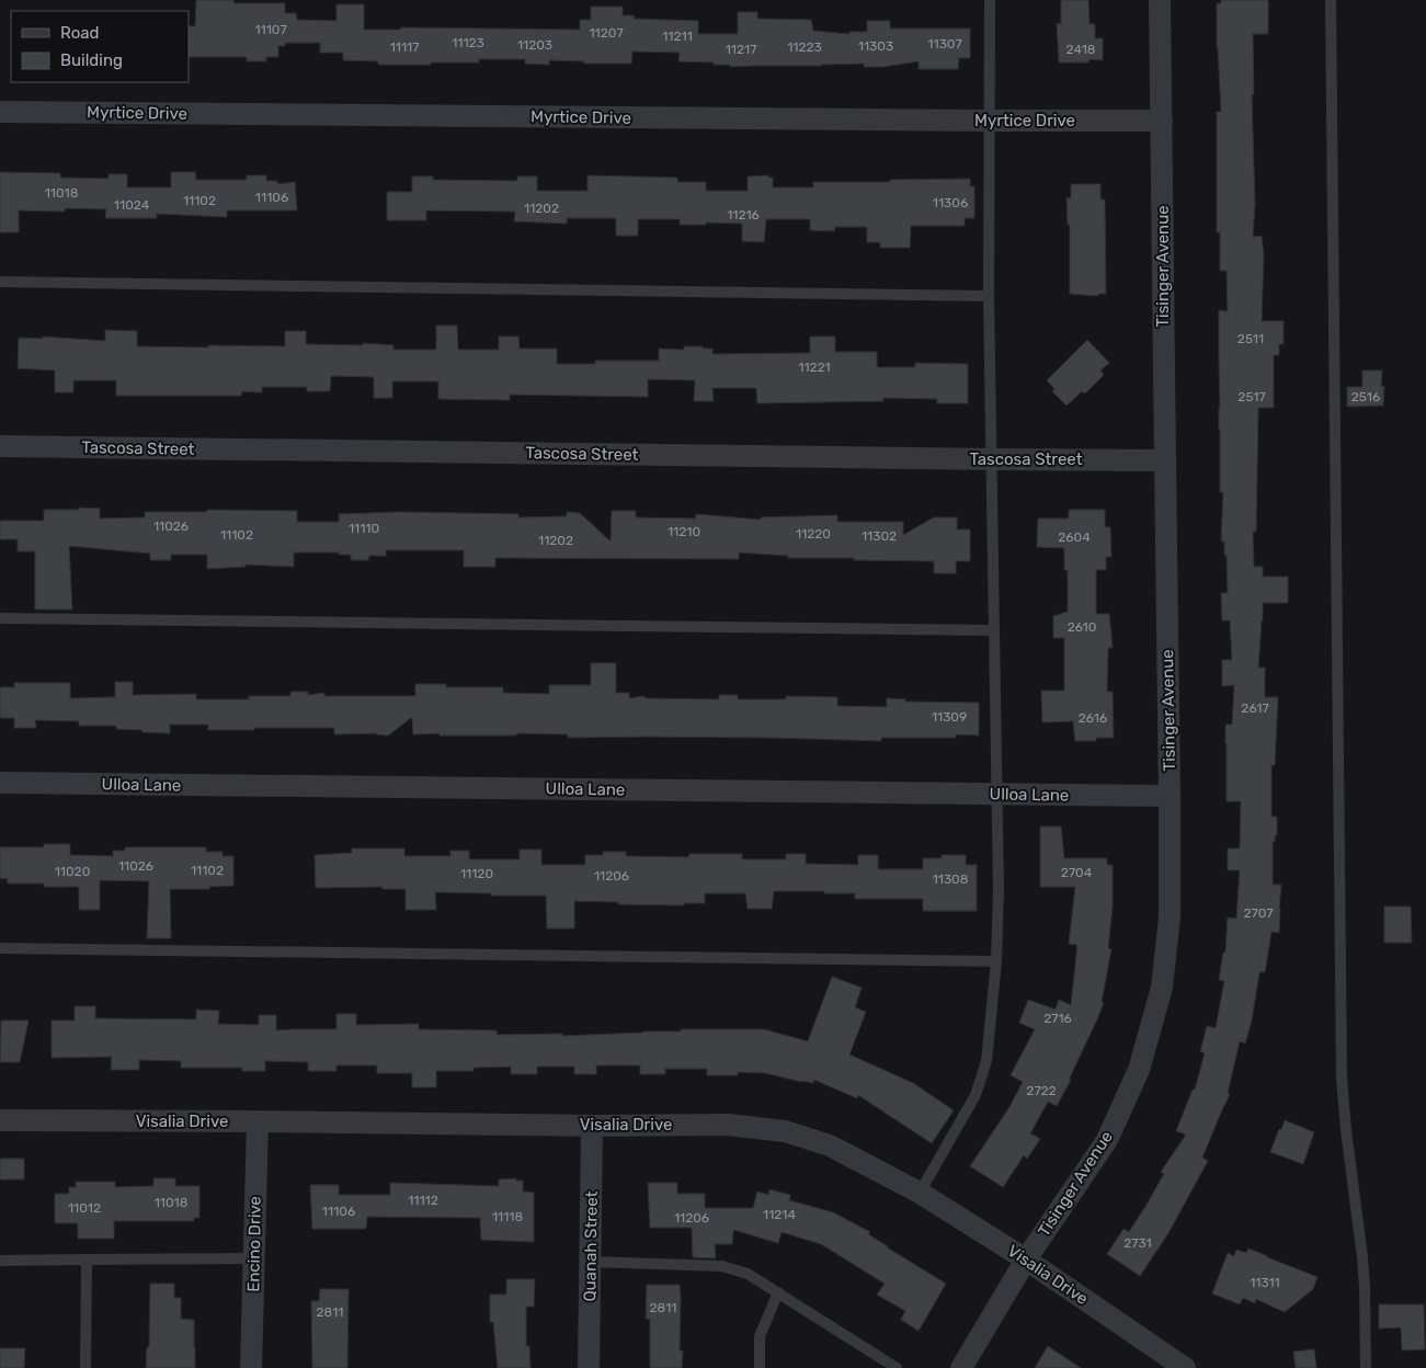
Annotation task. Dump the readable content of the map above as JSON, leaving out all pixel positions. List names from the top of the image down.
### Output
{
  "streets": {
    "street": [
      "Myrtice Drive",
      "Tisinger Avenue",
      "Tascosa Street",
      "Ulloa Lane",
      "Visalia Drive",
      "Encino Drive",
      "Quanah Street"
    ]
  },
  "crossings": [
    ["Myrtice Drive", "Tisinger Avenue"],
    ["Tisinger Avenue", "Tascosa Street"],
    ["Tisinger Avenue", "Ulloa Lane"],
    ["Tisinger Avenue", "Visalia Drive"],
    ["Visalia Drive", "Encino Drive"],
    ["Visalia Drive", "Quanah Street"]
  ],
  "house_numbers": [
    "11107",
    "11207",
    "11211",
    "11123",
    "11307",
    "11203",
    "11303",
    "11117",
    "11223",
    "11217",
    "2418",
    "11018",
    "11106",
    "11102",
    "11306",
    "11024",
    "11202",
    "11216",
    "2511",
    "11221",
    "2517",
    "2516",
    "11026",
    "11110",
    "11210",
    "11220",
    "11102",
    "11302",
    "2604",
    "11202",
    "2610",
    "2617",
    "11309",
    "2616",
    "11026",
    "11102",
    "11020",
    "2704",
    "11120",
    "11206",
    "11308",
    "2707",
    "2716",
    "2722",
    "11112",
    "11018",
    "11012",
    "11106",
    "11214",
    "11118",
    "11206",
    "2731",
    "11311",
    "2811",
    "2811"
  ],
  "legend": ["Road", "Building"]
}
